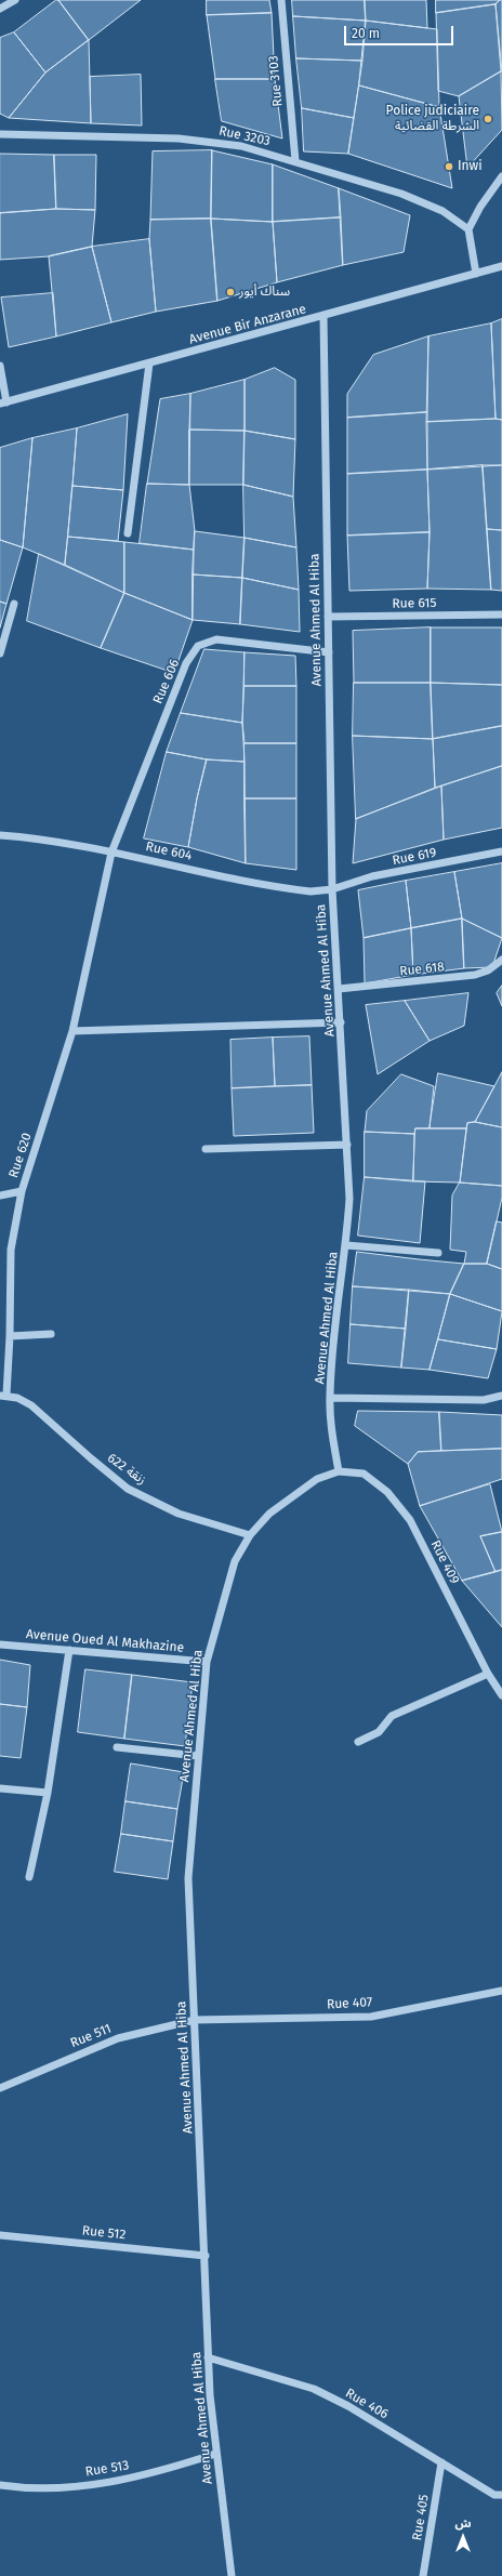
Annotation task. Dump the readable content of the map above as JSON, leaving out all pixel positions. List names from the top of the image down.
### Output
{
  "streets": {
    "street": [
      "Rue 3103",
      "Rue 3203",
      "Avenue Bir Anzarane",
      "Rue 615",
      "Avenue Ahmed Al Hiba",
      "Rue 606",
      "Rue 604",
      "Rue 619",
      "Rue 618",
      "Rue 620",
      "زنقة 622",
      "Rue 409",
      "Avenue Oued Al Makhazine",
      "Rue 407",
      "Rue 511",
      "Rue 512",
      "Rue 406",
      "Rue 513",
      "Rue 405"
    ]
  },
  "crossings": [
    ["Rue 3103", "Rue 3203"],
    ["Avenue Bir Anzarane", "Avenue Ahmed Al Hiba"],
    ["Rue 615", "Avenue Ahmed Al Hiba"],
    ["Avenue Ahmed Al Hiba", "Rue 606"],
    ["Avenue Ahmed Al Hiba", "Rue 604"],
    ["Avenue Ahmed Al Hiba", "Rue 619"],
    ["Avenue Ahmed Al Hiba", "Rue 618"],
    ["Avenue Ahmed Al Hiba", "زنقة 622"],
    ["Avenue Ahmed Al Hiba", "Rue 409"],
    ["Avenue Ahmed Al Hiba", "Avenue Oued Al Makhazine"],
    ["Avenue Ahmed Al Hiba", "Rue 407"],
    ["Avenue Ahmed Al Hiba", "Rue 511"],
    ["Avenue Ahmed Al Hiba", "Rue 512"],
    ["Avenue Ahmed Al Hiba", "Rue 406"],
    ["Avenue Ahmed Al Hiba", "Rue 513"],
    ["Rue 606", "Rue 604"],
    ["Rue 606", "Rue 620"],
    ["Rue 604", "Rue 619"],
    ["Rue 604", "Rue 620"],
    ["Rue 620", "زنقة 622"],
    ["Rue 407", "Rue 511"],
    ["Rue 406", "Rue 405"]
  ],
  "places": ["Police judiciaire الشرطة القضائية", "Inwi", "سناك أيور"],
  "scale_bar": "20 m",
  "north": "top"
}
